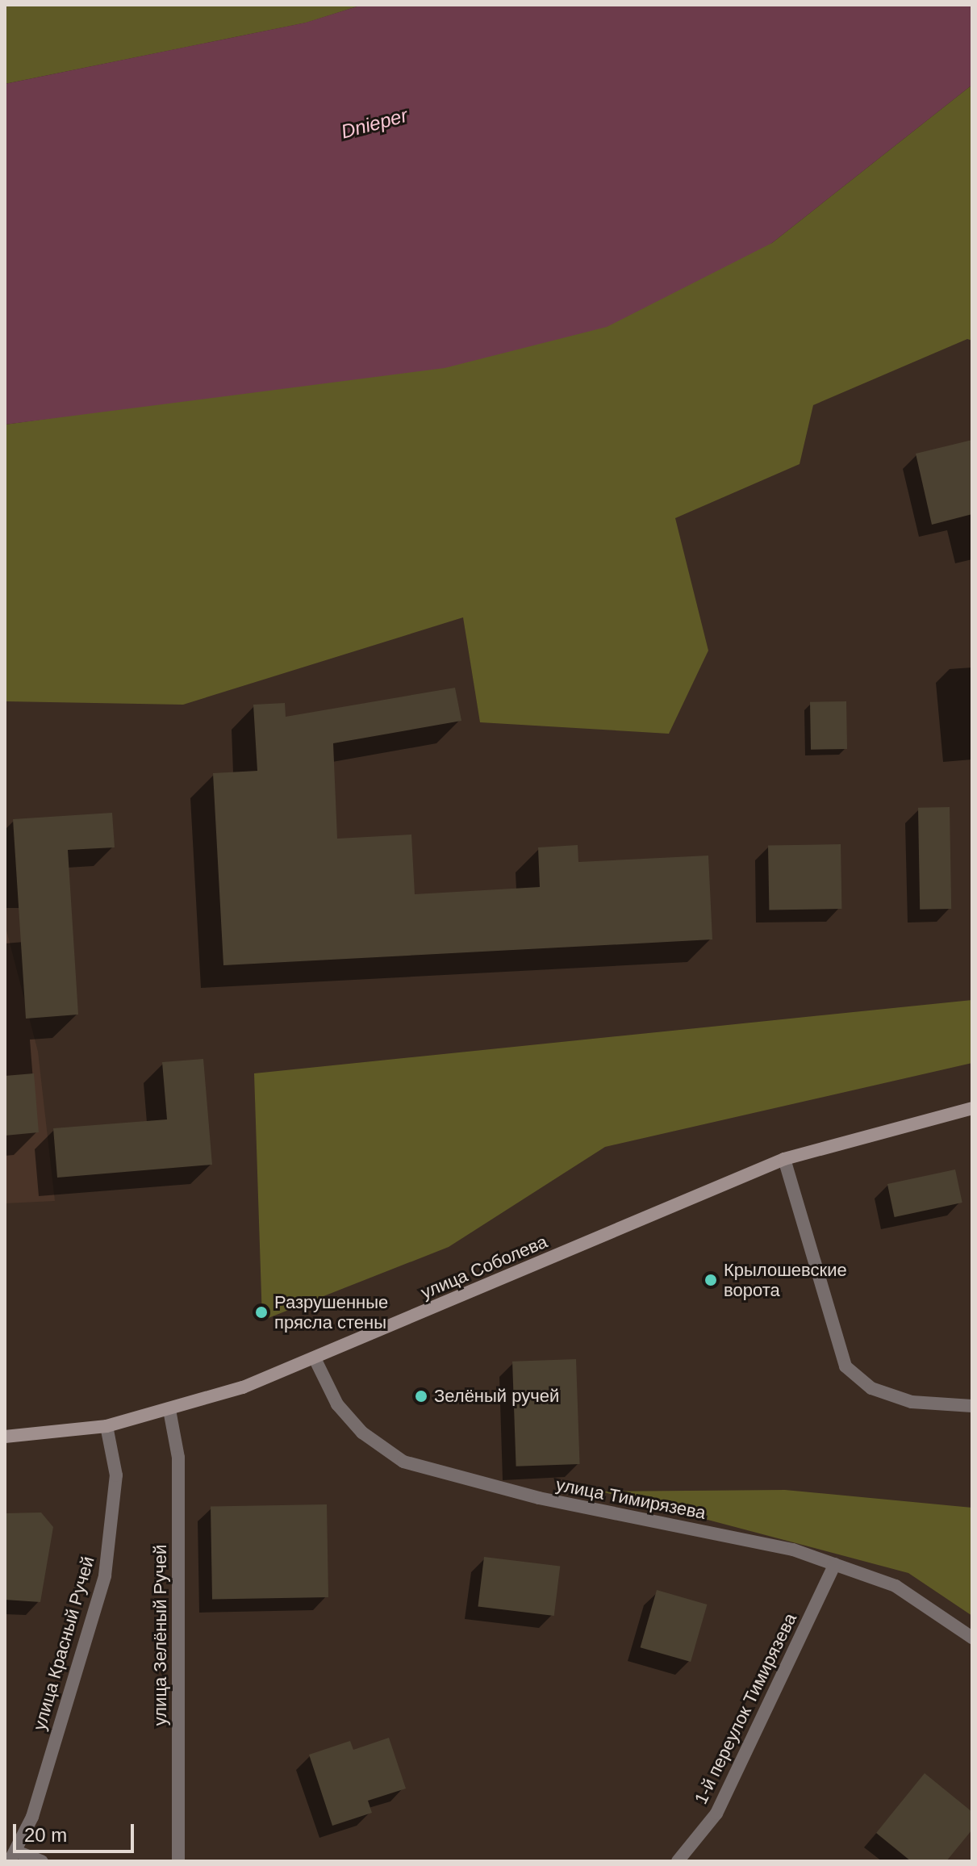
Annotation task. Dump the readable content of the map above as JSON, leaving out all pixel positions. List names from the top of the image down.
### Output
{
  "streets": {
    "main road": ["улица Соболева"],
    "street": [
      "улица Тимирязева",
      "улица Зелёный Ручей",
      "улица Красный Ручей",
      "1-й переулок Тимирязева"
    ]
  },
  "crossings": [
    ["улица Соболева", "улица Тимирязева"],
    ["улица Соболева", "улица Зелёный Ручей"],
    ["улица Соболева", "улица Красный Ручей"],
    ["улица Тимирязева", "1-й переулок Тимирязева"]
  ],
  "water": ["Dnieper"],
  "places": ["Крылошевские ворота", "Разрушенные прясла стены", "Зелёный ручей"],
  "scale_bar": "20 m"
}
